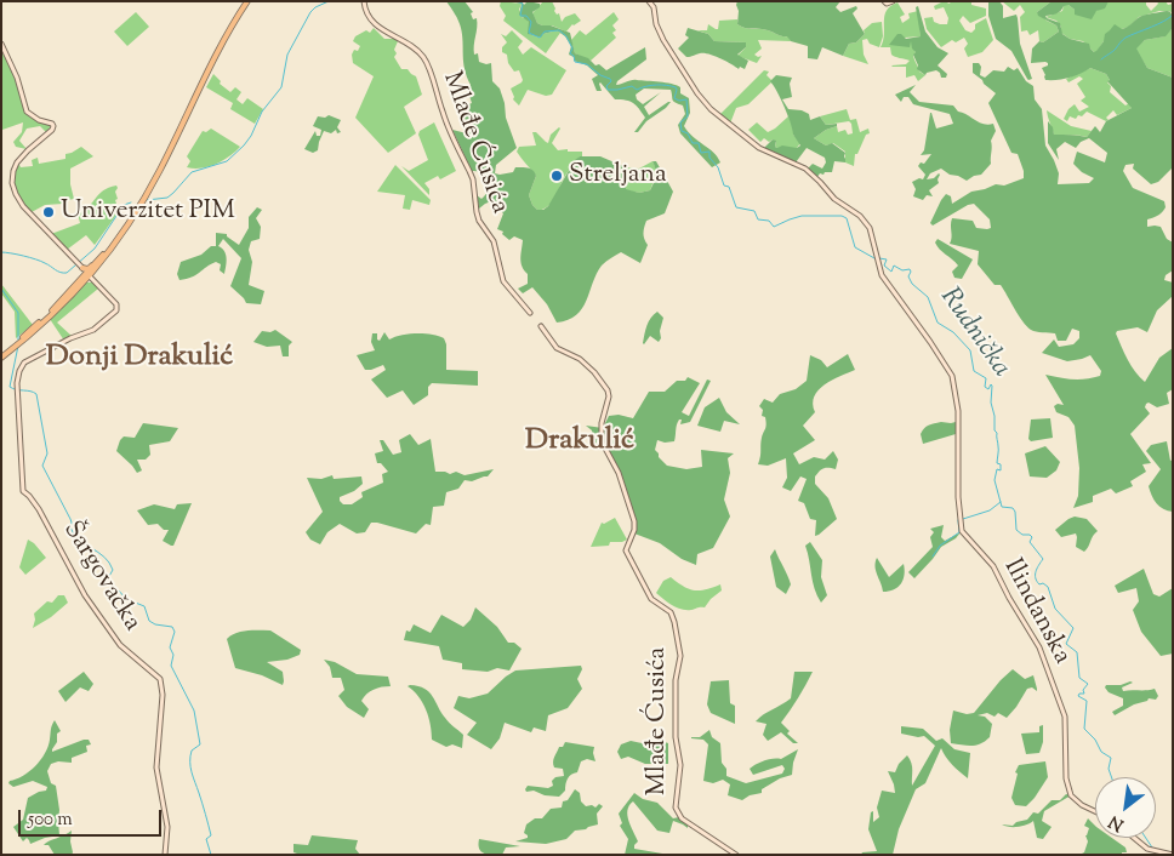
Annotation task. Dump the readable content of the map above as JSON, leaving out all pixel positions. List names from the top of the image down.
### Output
{
  "streets": {
    "street": ["Mlađe Ćusića", "Šargovačka", "Ilindanska"]
  },
  "districts": ["Donji Drakulić", "Drakulić"],
  "water": ["Rudnička"],
  "places": ["Streljana", "Univerzitet PIM"],
  "scale_bar": "500 m",
  "north": "bottom left"
}
